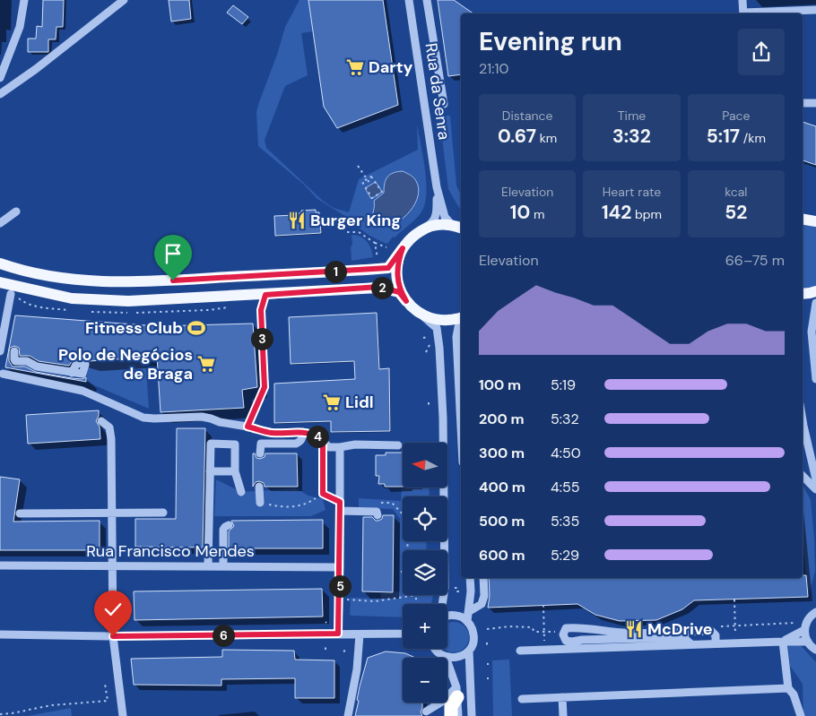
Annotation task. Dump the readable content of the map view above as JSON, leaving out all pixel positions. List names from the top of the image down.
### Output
{
  "streets": {
    "street": ["Rua da Senra", "Rua Francisco Mendes"]
  },
  "places": {
    "supermarket": ["Darty", "Polo de Negócios de Braga", "Lidl"],
    "restaurant": ["Burger King", "McDrive"],
    "sports": ["Fitness Club"]
  },
  "north": "left",
  "page": {
    "heading": ["Evening run", "21:10"],
    "stats": [
      ["Distance", "0.67 km"],
      ["Time", "3:32"],
      ["Pace", "5:17 /km"],
      ["Elevation", "10 m"],
      ["Heart rate", "142 bpm"],
      ["kcal", "52"]
    ],
    "chart": ["Elevation", "66–75 m"],
    "pins": [
      "1",
      "2",
      "3",
      "4",
      "5",
      "6"
    ],
    "list": [
      {
        "name": "100 m",
        "note": "5:19"
      },
      {
        "name": "200 m",
        "note": "5:32"
      },
      {
        "name": "300 m",
        "note": "4:50"
      },
      {
        "name": "400 m",
        "note": "4:55"
      },
      {
        "name": "500 m",
        "note": "5:35"
      },
      {
        "name": "600 m",
        "note": "5:29"
      }
    ],
    "map_buttons": ["+", "−"]
  }
}
